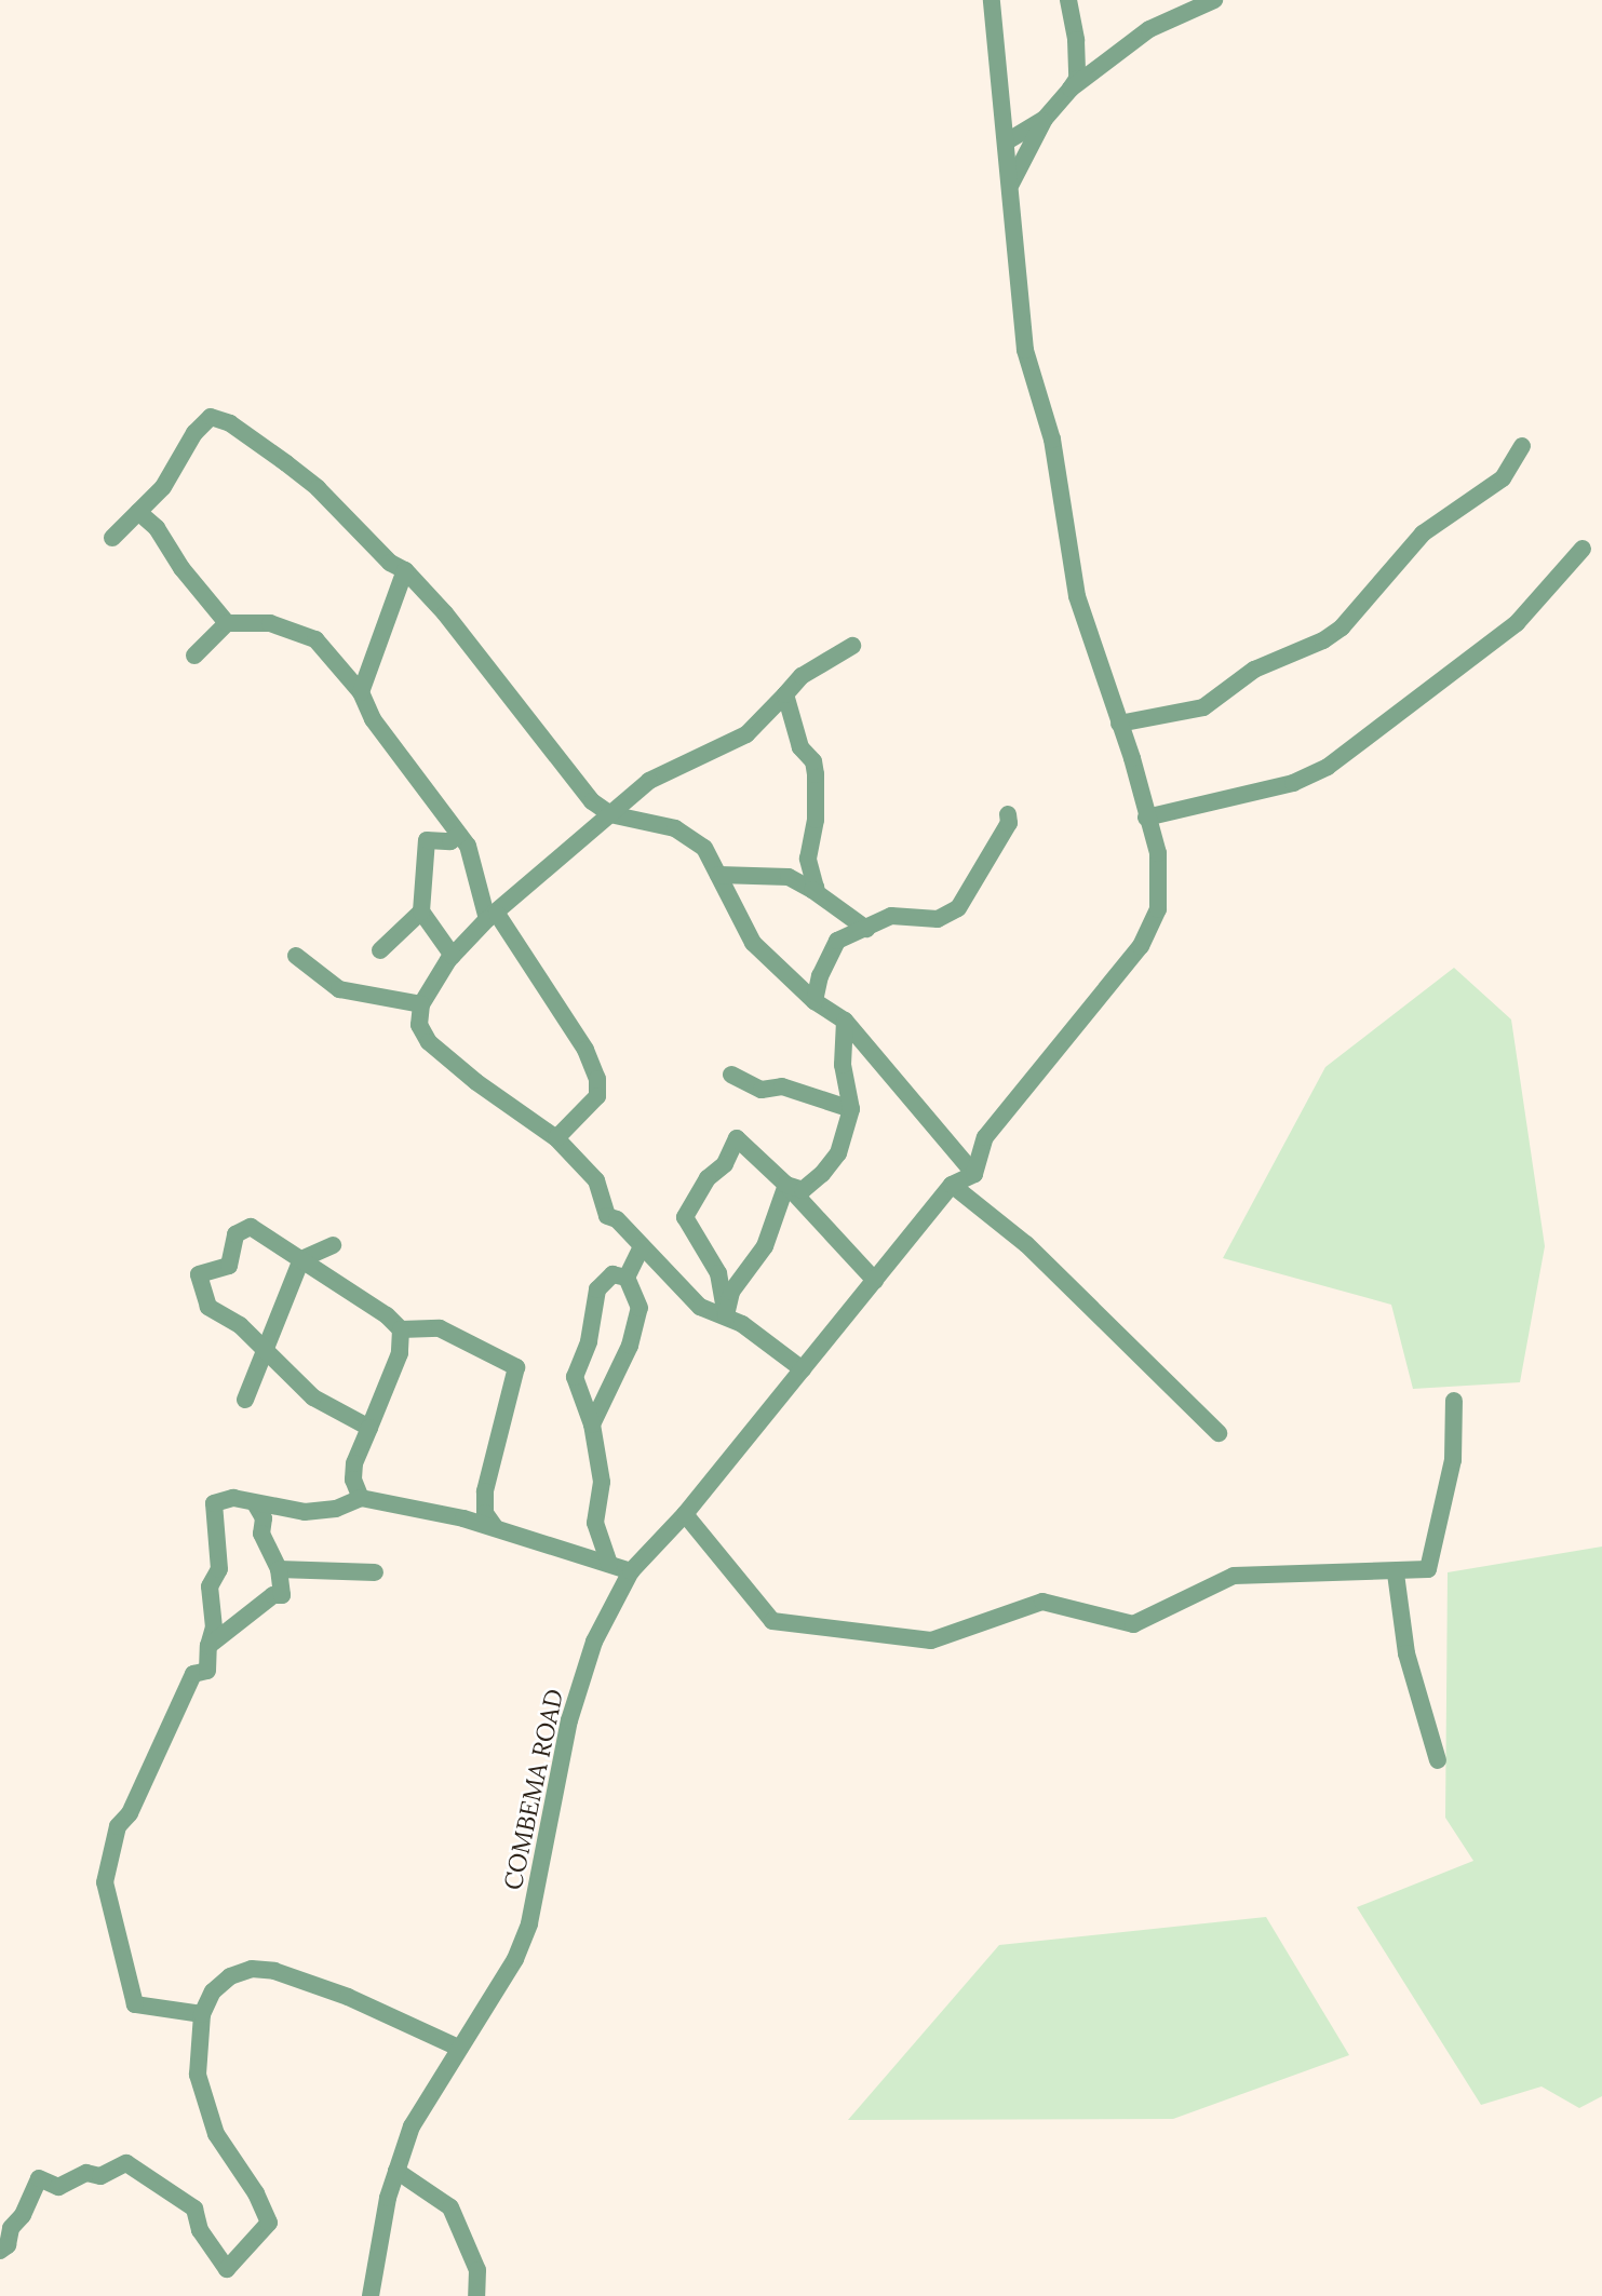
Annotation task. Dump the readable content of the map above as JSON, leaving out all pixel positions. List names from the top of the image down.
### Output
{
  "streets": {
    "street": ["COMBEMA ROAD"]
  }
}
